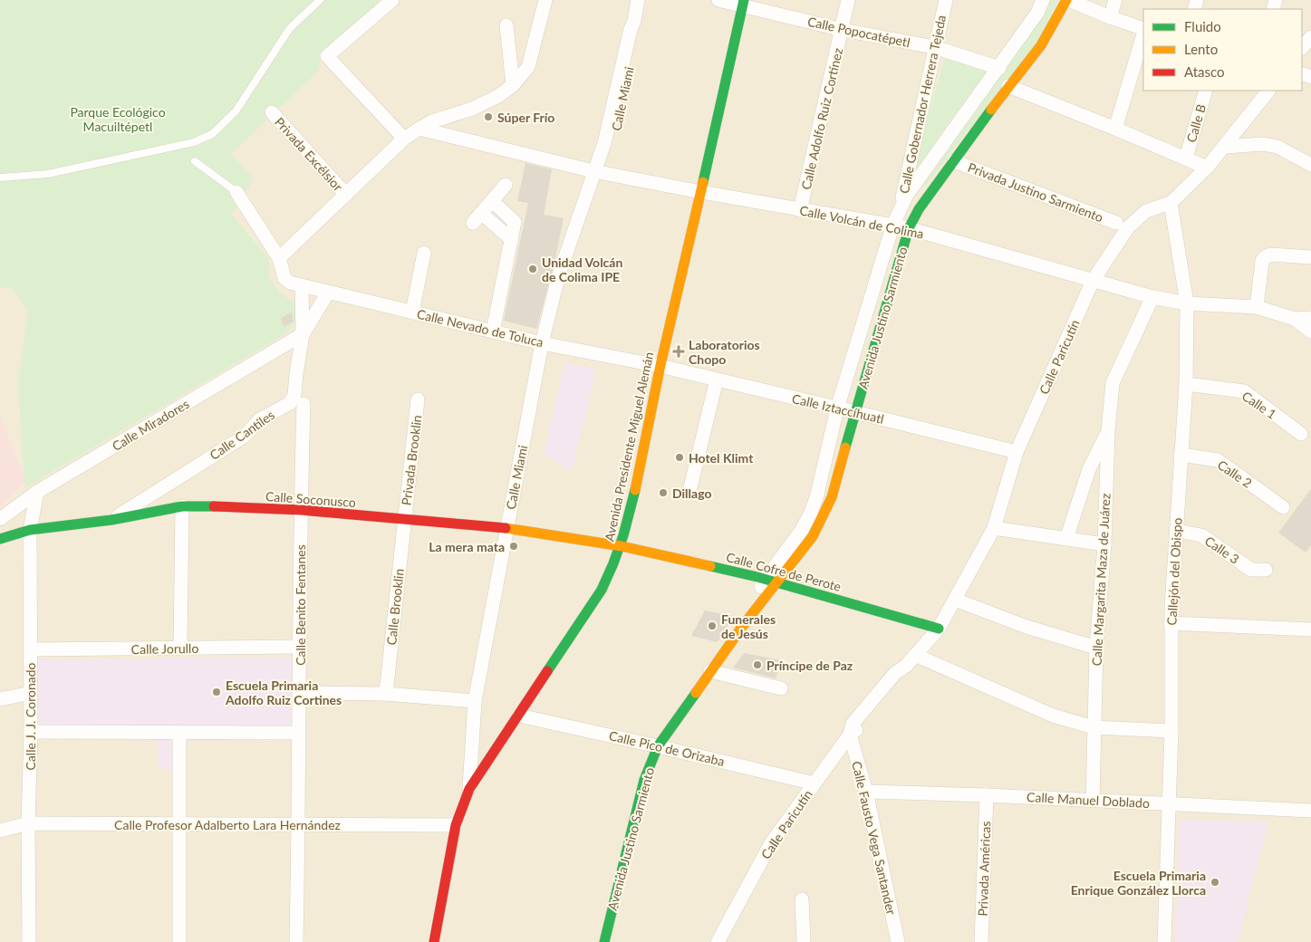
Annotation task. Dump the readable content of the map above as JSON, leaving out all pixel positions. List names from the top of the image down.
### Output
{
  "streets": {
    "street": [
      "Calle Popocatépetl",
      "Calle Miami",
      "Calle Gobernador Herrera Tejeda",
      "Calle Adolfo Ruiz Cortínez",
      "Calle B",
      "Privada Excélsior",
      "Privada Justino Sarmiento",
      "Calle Volcán de Colima",
      "Avenida Justino Sarmiento",
      "Calle Nevado de Toluca",
      "Calle Paricutín",
      "Calle 1",
      "Calle Iztaccíhuatl",
      "Calle Miradores",
      "Calle Cantiles",
      "Avenida Presidente Miguel Alemán",
      "Privada Brooklin",
      "Calle 2",
      "Calle Soconusco",
      "Calle 3",
      "Calle Cofre de Perote",
      "Callejón del Obispo",
      "Calle Margarita Maza de Juárez",
      "Calle Benito Fentanes",
      "Calle Brooklin",
      "Calle Jorullo",
      "Calle J. J. Coronado",
      "Calle Pico de Orizaba",
      "Calle Manuel Doblado",
      "Calle Profesor Adalberto Lara Hernández",
      "Calle Fausto Vega Santander",
      "Privada Américas"
    ]
  },
  "crossings": [
    ["Calle Popocatépetl", "Calle Gobernador Herrera Tejeda"],
    ["Calle Popocatépetl", "Calle Adolfo Ruiz Cortínez"],
    ["Calle Popocatépetl", "Avenida Justino Sarmiento"],
    ["Calle Popocatépetl", "Avenida Presidente Miguel Alemán"],
    ["Calle Miami", "Calle Volcán de Colima"],
    ["Calle Miami", "Calle Nevado de Toluca"],
    ["Calle Miami", "Avenida Presidente Miguel Alemán"],
    ["Calle Miami", "Calle Soconusco"],
    ["Calle Gobernador Herrera Tejeda", "Avenida Justino Sarmiento"],
    ["Calle Adolfo Ruiz Cortínez", "Calle Volcán de Colima"],
    ["Privada Justino Sarmiento", "Avenida Justino Sarmiento"],
    ["Calle Volcán de Colima", "Avenida Justino Sarmiento"],
    ["Calle Volcán de Colima", "Calle Paricutín"],
    ["Calle Volcán de Colima", "Avenida Presidente Miguel Alemán"],
    ["Calle Volcán de Colima", "Callejón del Obispo"],
    ["Calle Volcán de Colima", "Calle Margarita Maza de Juárez"],
    ["Avenida Justino Sarmiento", "Calle Iztaccíhuatl"],
    ["Avenida Justino Sarmiento", "Calle Cofre de Perote"],
    ["Avenida Justino Sarmiento", "Calle Pico de Orizaba"],
    ["Calle Nevado de Toluca", "Calle Iztaccíhuatl"],
    ["Calle Nevado de Toluca", "Calle Miradores"],
    ["Calle Nevado de Toluca", "Avenida Presidente Miguel Alemán"],
    ["Calle Paricutín", "Calle Iztaccíhuatl"],
    ["Calle Paricutín", "Calle Cofre de Perote"],
    ["Calle Paricutín", "Callejón del Obispo"],
    ["Calle Paricutín", "Calle Pico de Orizaba"],
    ["Calle Paricutín", "Calle Fausto Vega Santander"],
    ["Calle 1", "Callejón del Obispo"],
    ["Calle Iztaccíhuatl", "Avenida Presidente Miguel Alemán"],
    ["Calle Miradores", "Calle Cantiles"],
    ["Calle Miradores", "Calle J. J. Coronado"],
    ["Calle Cantiles", "Calle Soconusco"],
    ["Avenida Presidente Miguel Alemán", "Calle Soconusco"],
    ["Avenida Presidente Miguel Alemán", "Calle Cofre de Perote"],
    ["Avenida Presidente Miguel Alemán", "Calle Pico de Orizaba"],
    ["Avenida Presidente Miguel Alemán", "Calle Profesor Adalberto Lara Hernández"],
    ["Privada Brooklin", "Calle Soconusco"],
    ["Privada Brooklin", "Calle Brooklin"],
    ["Calle 2", "Callejón del Obispo"],
    ["Calle Soconusco", "Calle Cofre de Perote"],
    ["Calle Soconusco", "Calle Benito Fentanes"],
    ["Calle Soconusco", "Calle Brooklin"],
    ["Calle Soconusco", "Calle J. J. Coronado"],
    ["Calle 3", "Callejón del Obispo"],
    ["Callejón del Obispo", "Calle Manuel Doblado"],
    ["Calle Margarita Maza de Juárez", "Calle Manuel Doblado"],
    ["Calle Benito Fentanes", "Calle Jorullo"],
    ["Calle Benito Fentanes", "Calle Profesor Adalberto Lara Hernández"],
    ["Calle Jorullo", "Calle J. J. Coronado"],
    ["Calle J. J. Coronado", "Calle Profesor Adalberto Lara Hernández"],
    ["Calle Manuel Doblado", "Calle Fausto Vega Santander"],
    ["Calle Manuel Doblado", "Privada Américas"]
  ],
  "parks": ["Parque Ecológico Macuiltépetl"],
  "places": {
    "other": [
      "Súper Frío",
      "Unidad Volcán de Colima IPE",
      "Hotel Klimt",
      "Dillago",
      "La mera mata",
      "Funerales de Jesús",
      "Príncipe de Paz",
      "Escuela Primaria Adolfo Ruiz Cortines",
      "Escuela Primaria Enrique González Llorca"
    ],
    "health": ["Laboratorios Chopo"]
  },
  "legend": ["Fluido", "Lento", "Atasco"]
}
